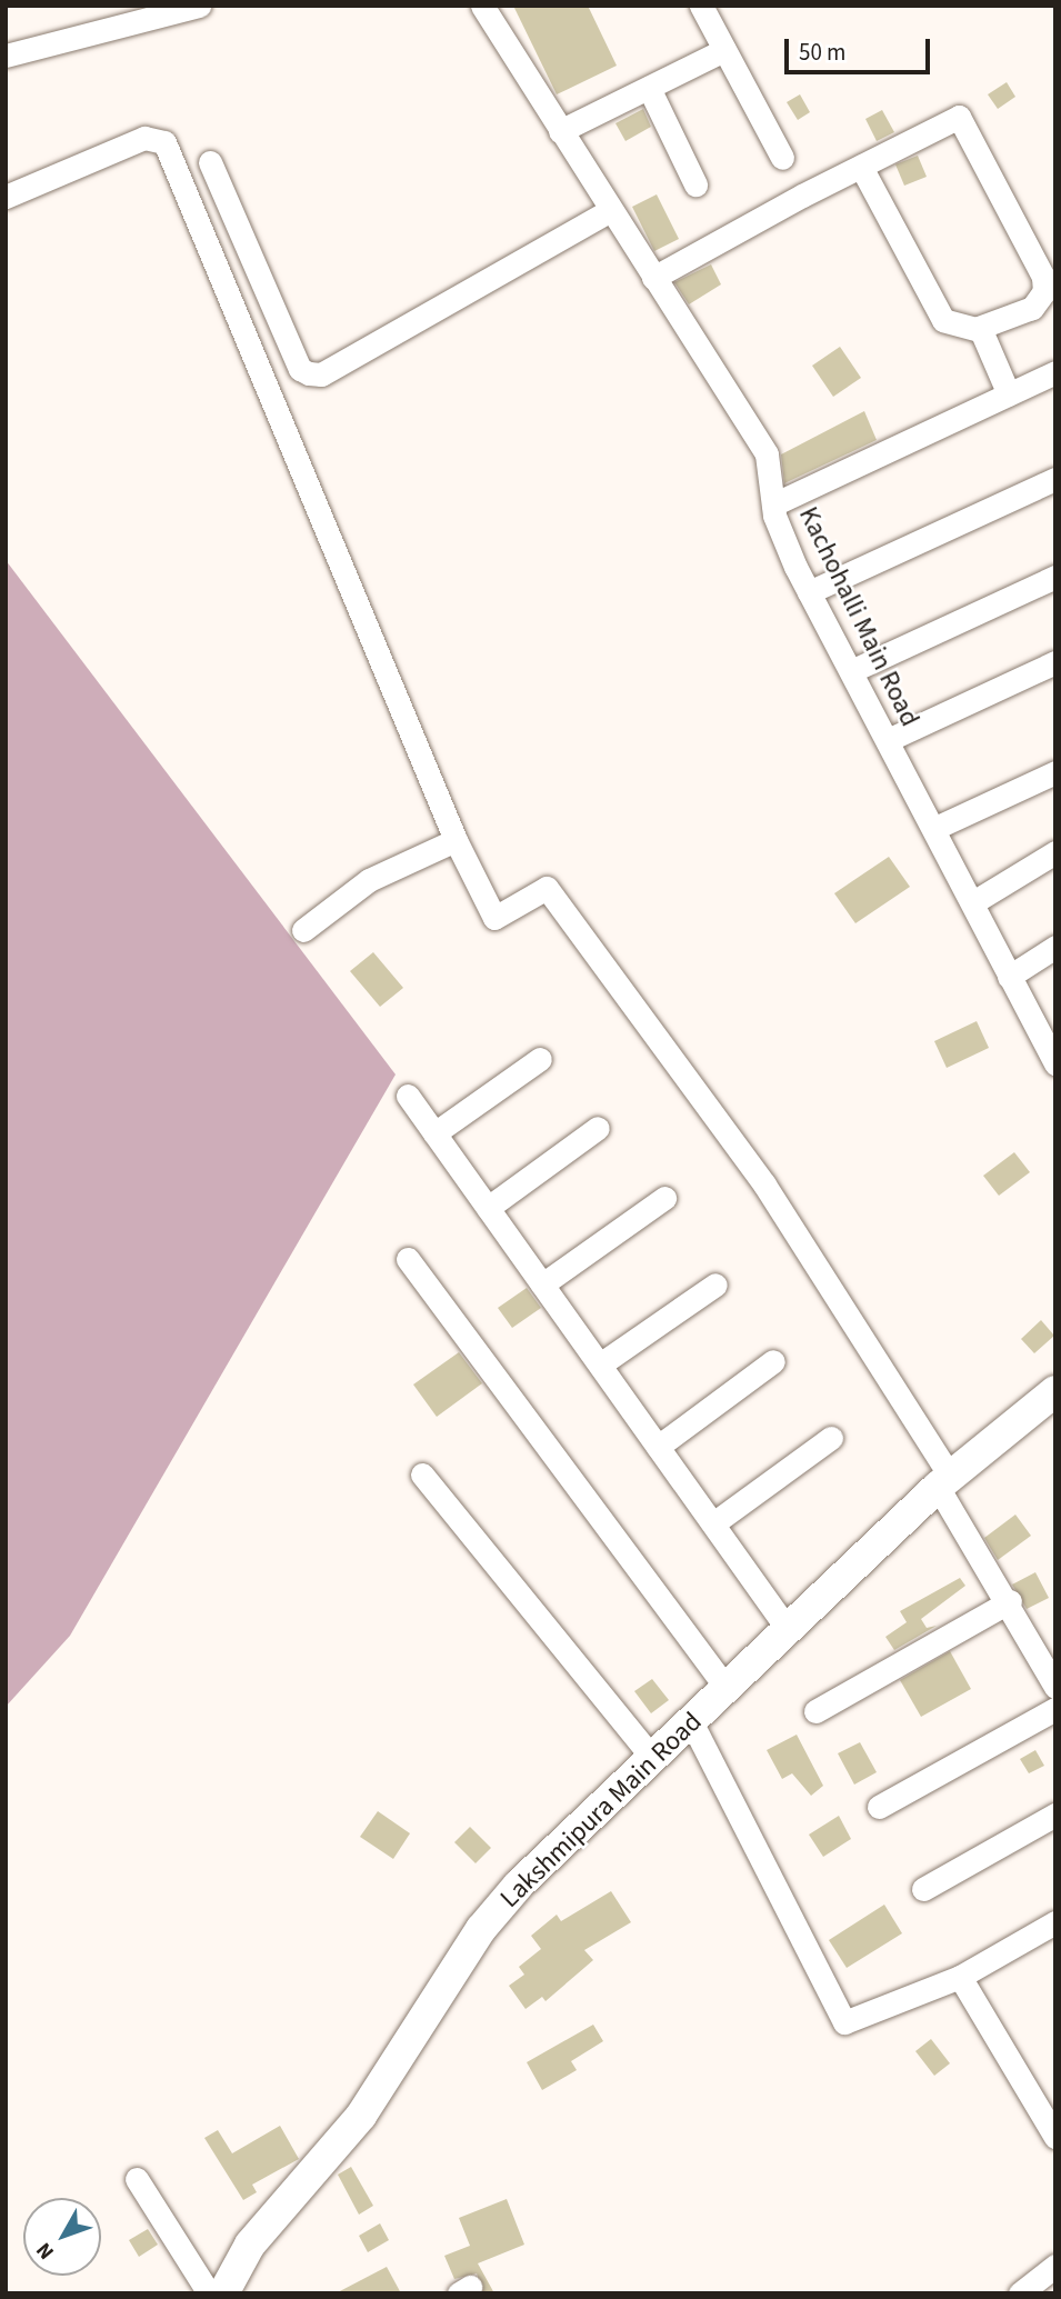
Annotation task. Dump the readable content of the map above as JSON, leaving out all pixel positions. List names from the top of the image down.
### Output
{
  "streets": {
    "main road": ["Lakshmipura Main Road"],
    "street": ["Kachohalli Main Road"]
  },
  "scale_bar": "50 m",
  "north": "bottom left"
}
